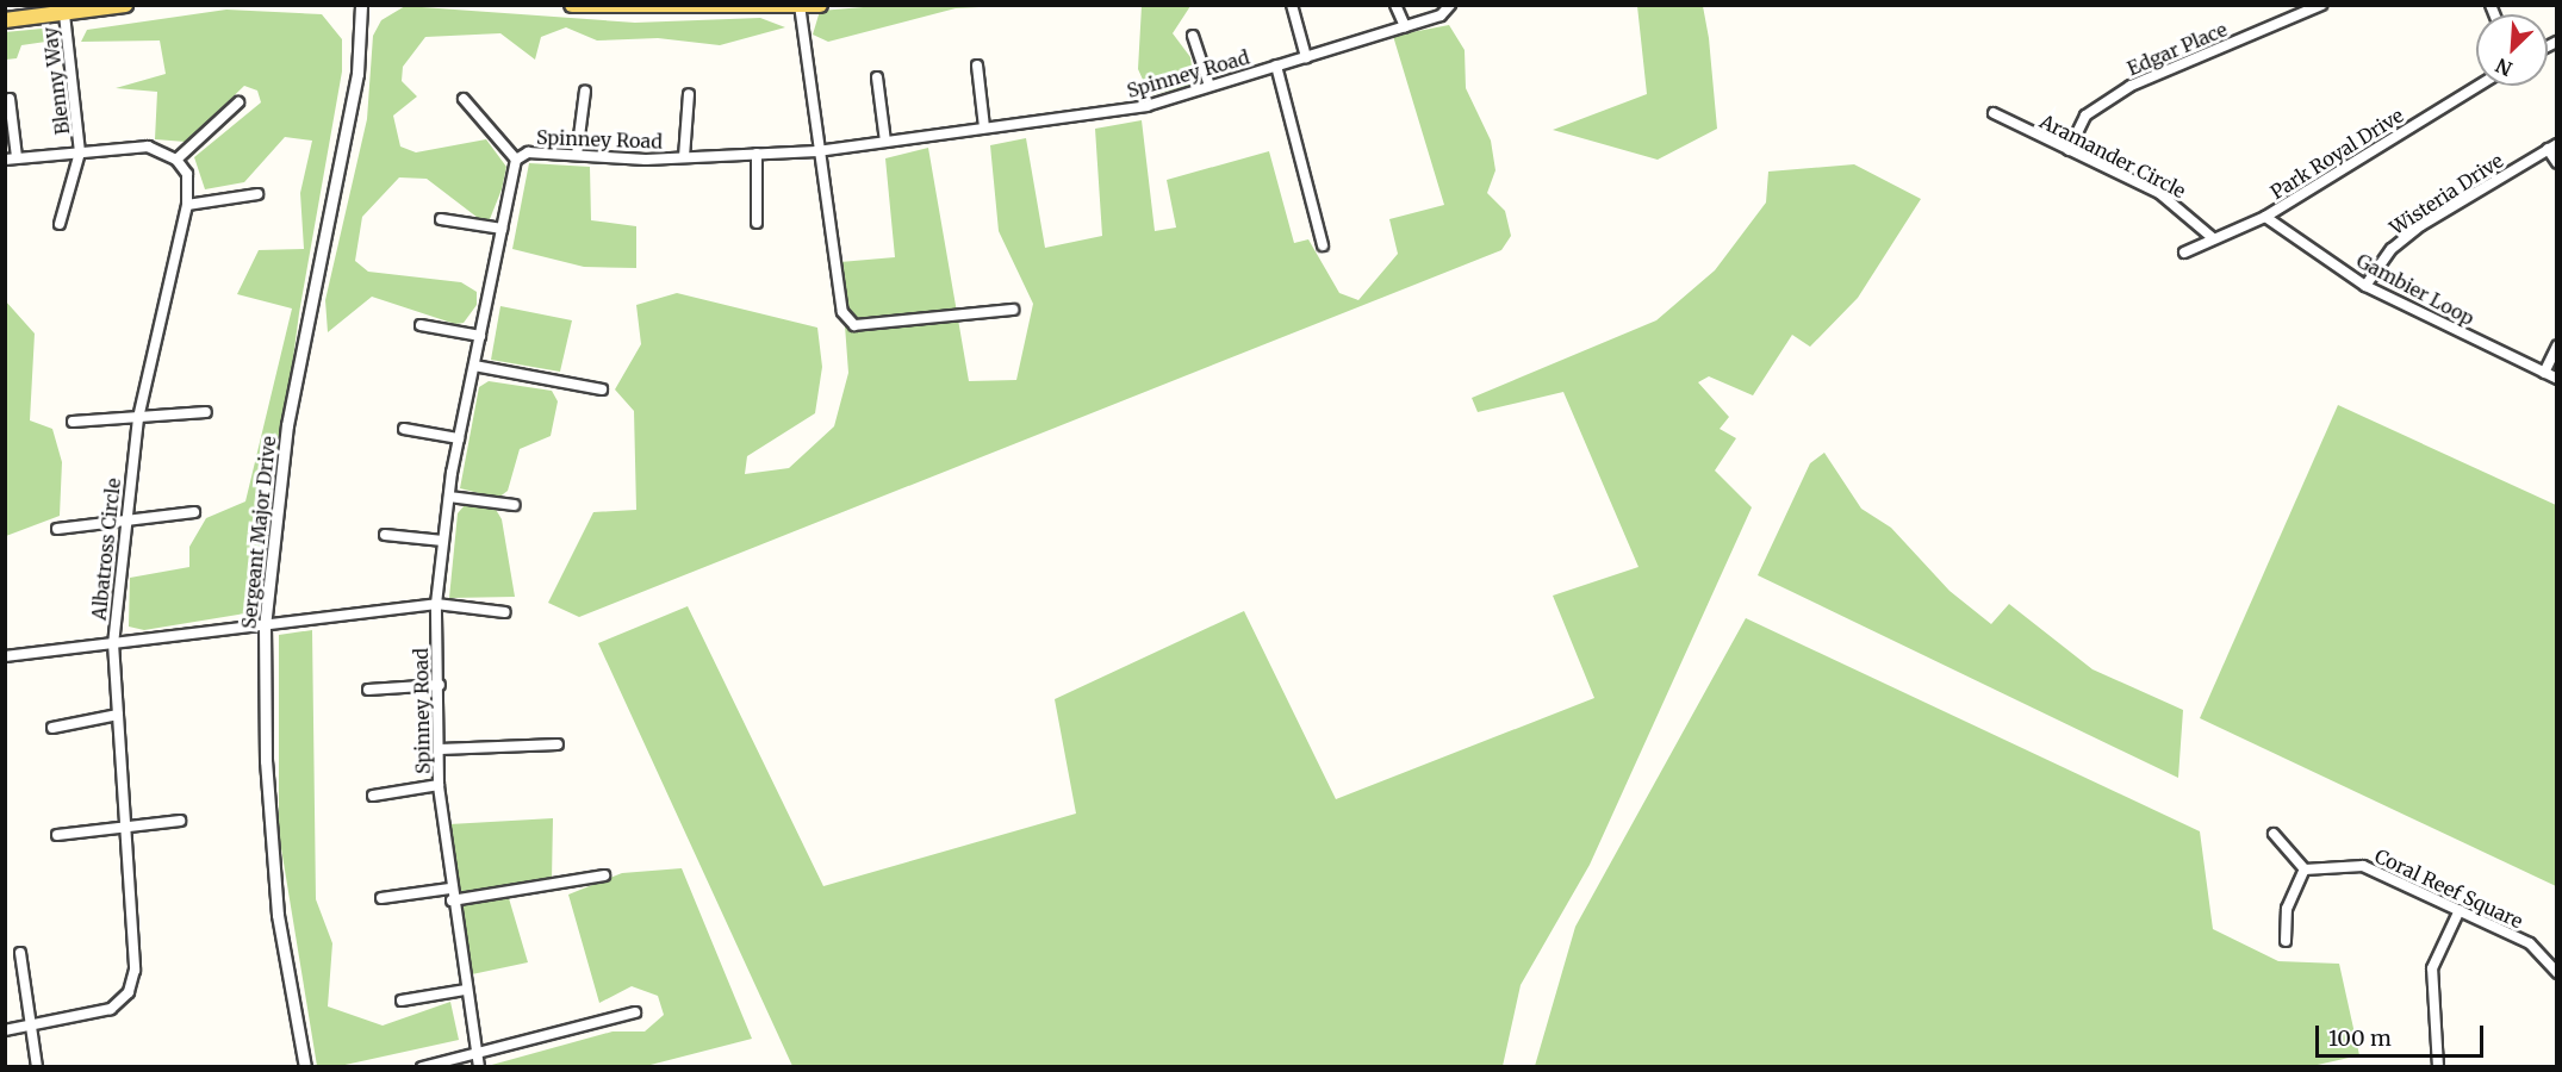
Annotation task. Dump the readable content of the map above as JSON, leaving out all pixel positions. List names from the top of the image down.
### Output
{
  "streets": {
    "street": [
      "Edgar Place",
      "Spinney Road",
      "Blenny Way",
      "Park Royal Drive",
      "Aramander Circle",
      "Wisteria Drive",
      "Gambier Loop",
      "Sergeant Major Drive",
      "Albatross Circle",
      "Coral Reef Square"
    ]
  },
  "crossings": [
    ["Edgar Place", "Aramander Circle"],
    ["Park Royal Drive", "Aramander Circle"],
    ["Park Royal Drive", "Gambier Loop"],
    ["Wisteria Drive", "Gambier Loop"]
  ],
  "scale_bar": "100 m",
  "north": "bottom left"
}
